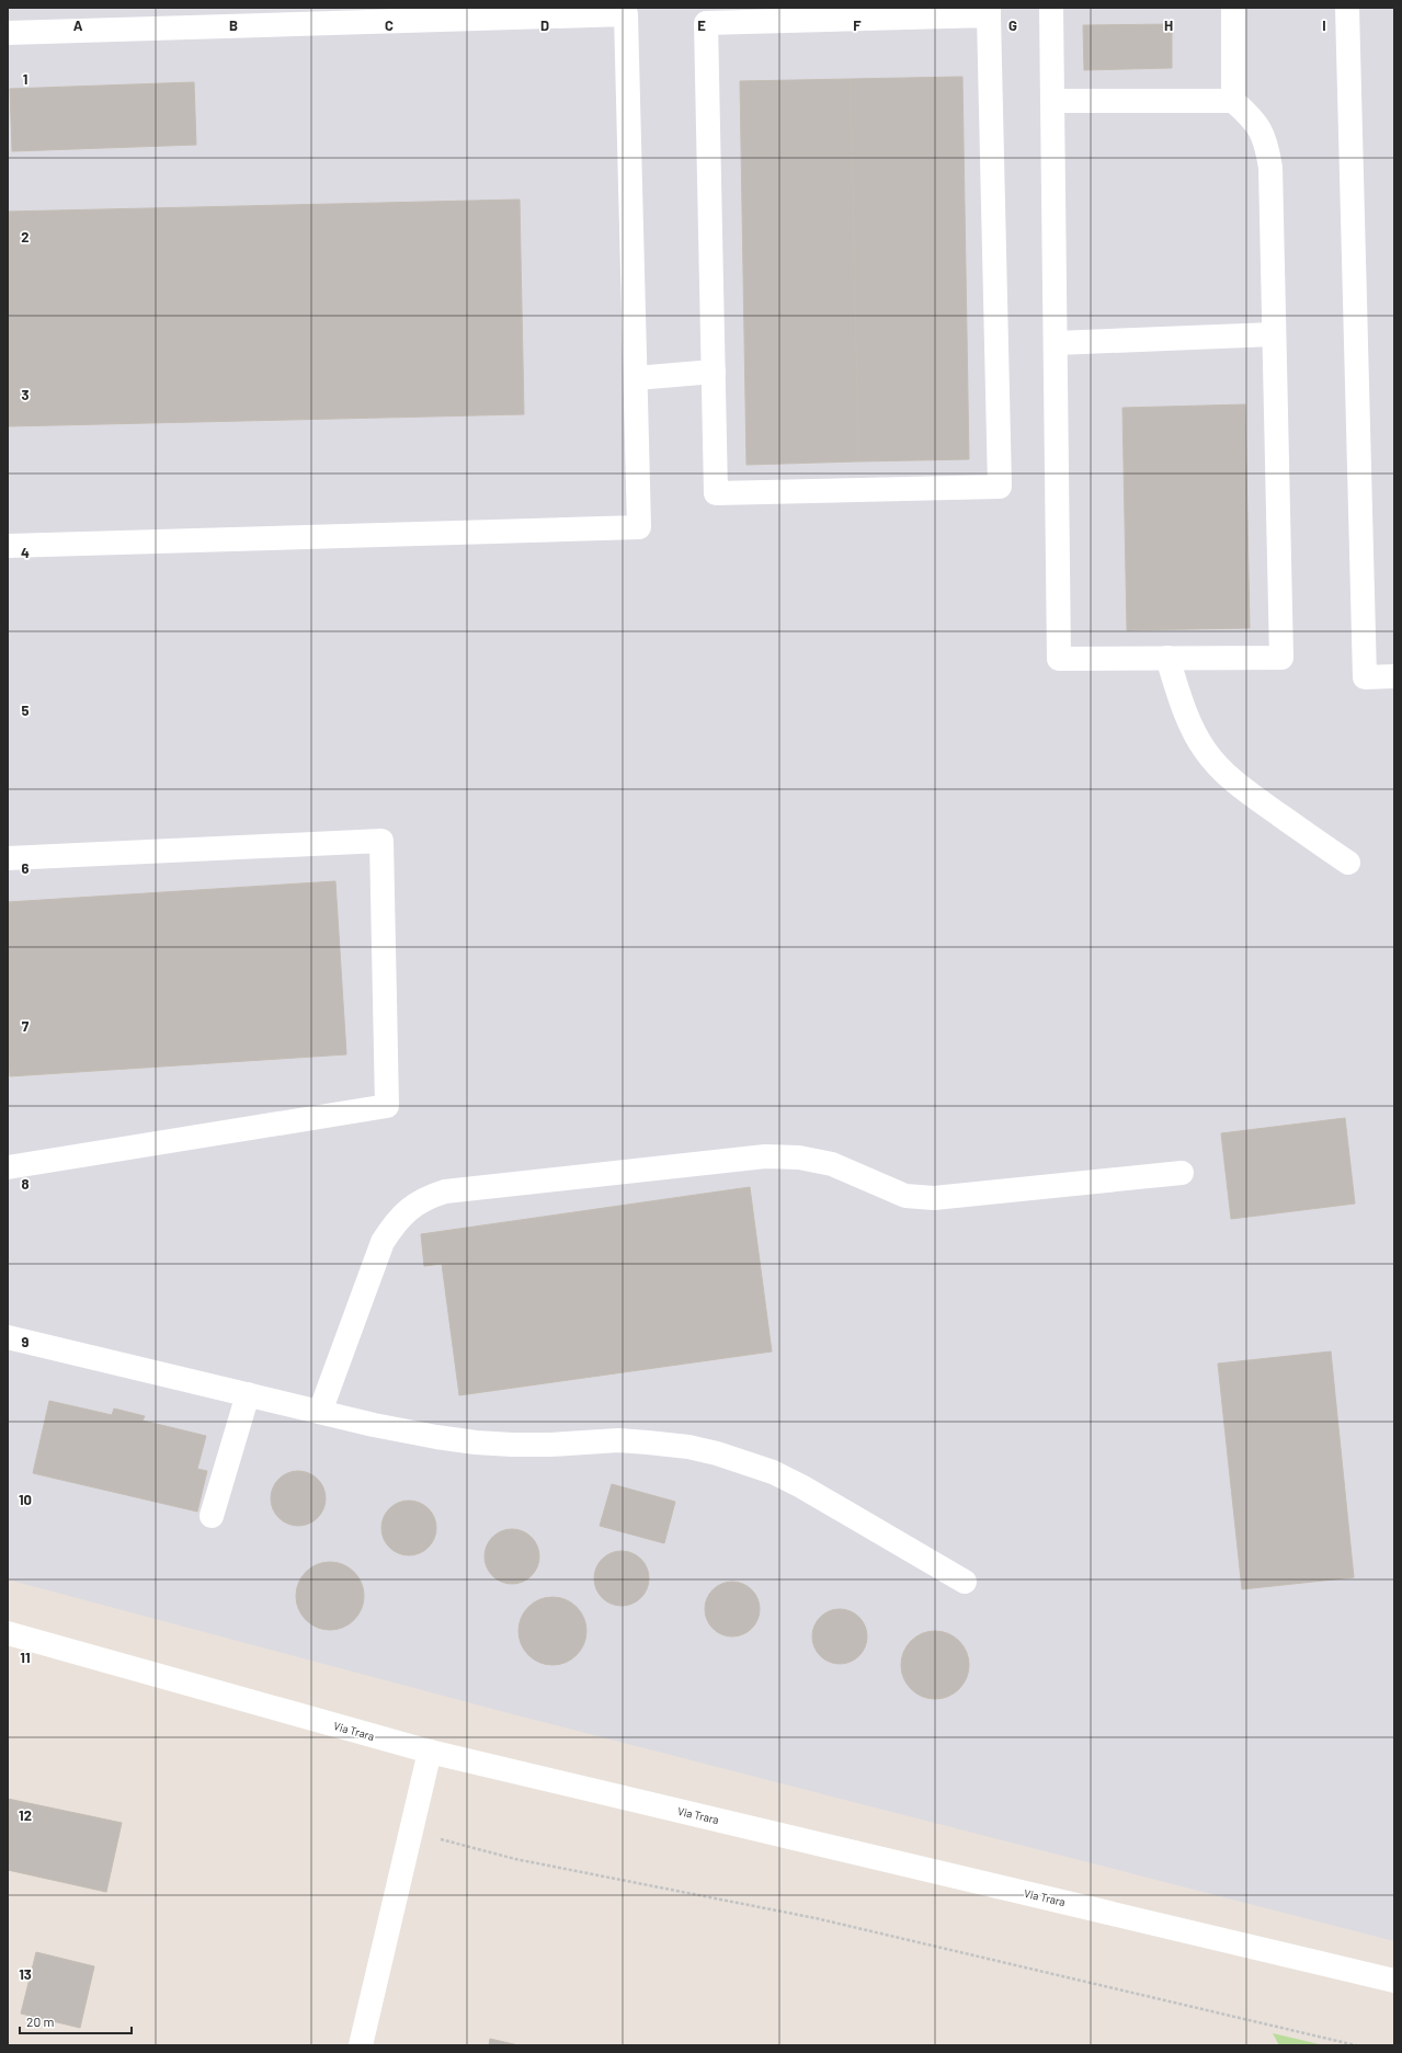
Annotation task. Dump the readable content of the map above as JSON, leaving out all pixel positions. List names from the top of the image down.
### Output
{
  "streets": {
    "street": ["Via Trara"]
  },
  "scale_bar": "20 m",
  "grid": {
    "columns": [
      "A",
      "B",
      "C",
      "D",
      "E",
      "F",
      "G",
      "H",
      "I"
    ],
    "rows": [
      "1",
      "2",
      "3",
      "4",
      "5",
      "6",
      "7",
      "8",
      "9",
      "10",
      "11",
      "12",
      "13"
    ]
  }
}
